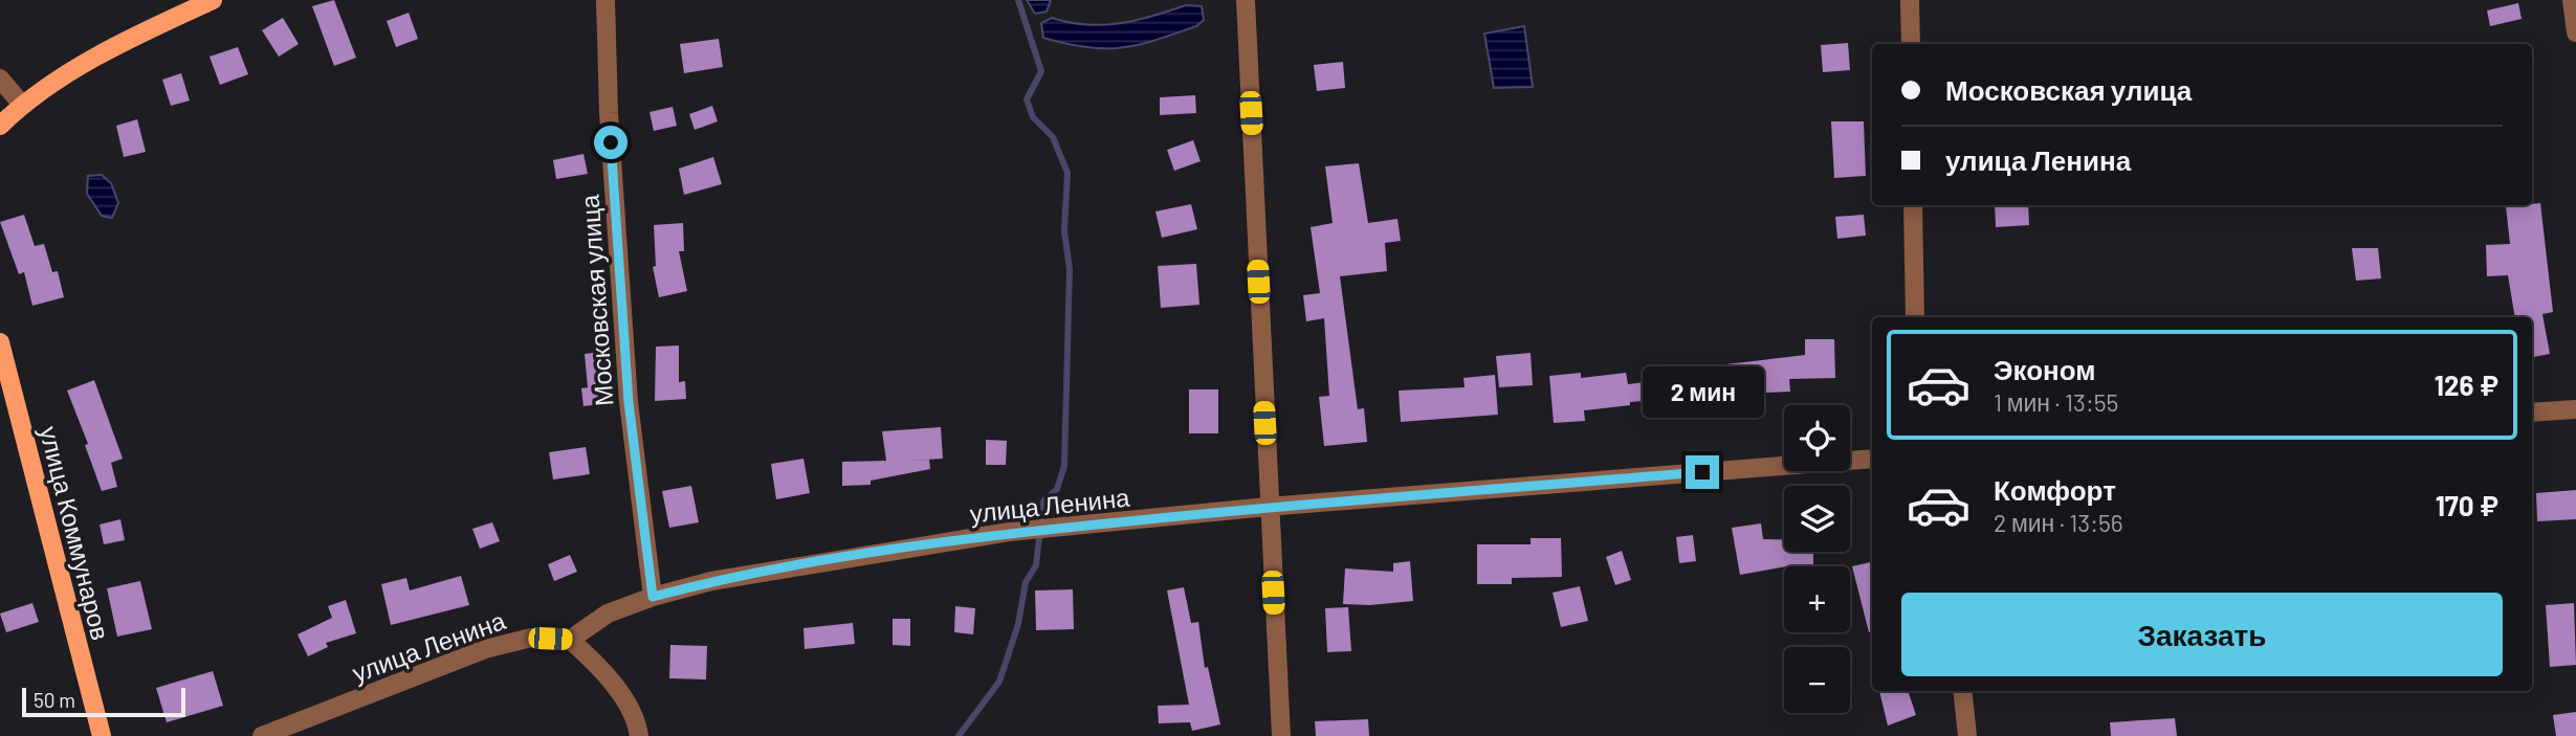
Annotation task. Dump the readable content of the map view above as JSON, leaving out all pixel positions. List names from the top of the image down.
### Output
{
  "streets": {
    "main road": ["улица Коммунаров"],
    "street": ["Московская улица", "улица Ленина"]
  },
  "crossings": [
    ["Московская улица", "улица Ленина"]
  ],
  "scale_bar": "50 m",
  "page": {
    "banner": ["Московская улица", "улица Ленина"],
    "list": [
      {
        "name": "Эконом",
        "note": "1 мин · 13:55",
        "value": "126 ₽"
      },
      {
        "name": "Комфорт",
        "note": "2 мин · 13:56",
        "value": "170 ₽"
      }
    ],
    "bubble": "2 мин",
    "map_buttons": ["+", "−"],
    "buttons": "Заказать",
    "scale": "50 m"
  }
}
